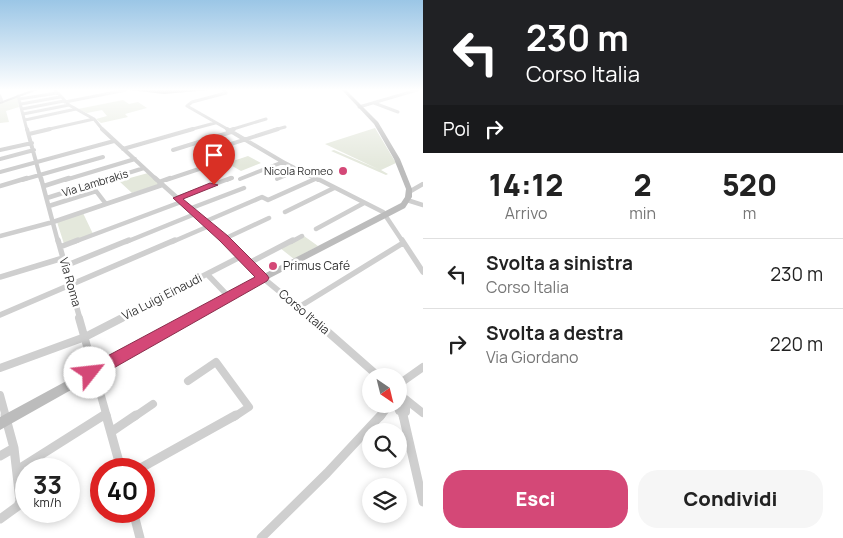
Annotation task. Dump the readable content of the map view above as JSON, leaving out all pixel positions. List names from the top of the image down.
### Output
{
  "streets": {
    "street": [
      "Via Lambrakis",
      "Via Roma",
      "Via Luigi Einaudi",
      "Corso Italia"
    ]
  },
  "crossings": [
    ["Via Lambrakis", "Via Roma"],
    ["Via Lambrakis", "Corso Italia"],
    ["Via Roma", "Via Luigi Einaudi"],
    ["Via Luigi Einaudi", "Corso Italia"]
  ],
  "places": ["Nicola Romeo", "Primus Café"],
  "north": "bottom right",
  "page": {
    "turn": ["230 m", "Corso Italia"],
    "then": "Poi",
    "eta": [
      "14:12",
      "Arrivo",
      "2",
      "min",
      "520",
      "m"
    ],
    "list": [
      {
        "name": "Svolta a sinistra",
        "note": "Corso Italia",
        "value": "230 m"
      },
      {
        "name": "Svolta a destra",
        "note": "Via Giordano",
        "value": "220 m"
      }
    ],
    "speed": "33 km/h",
    "limit": "40",
    "buttons": ["Esci", "Condividi"]
  }
}
